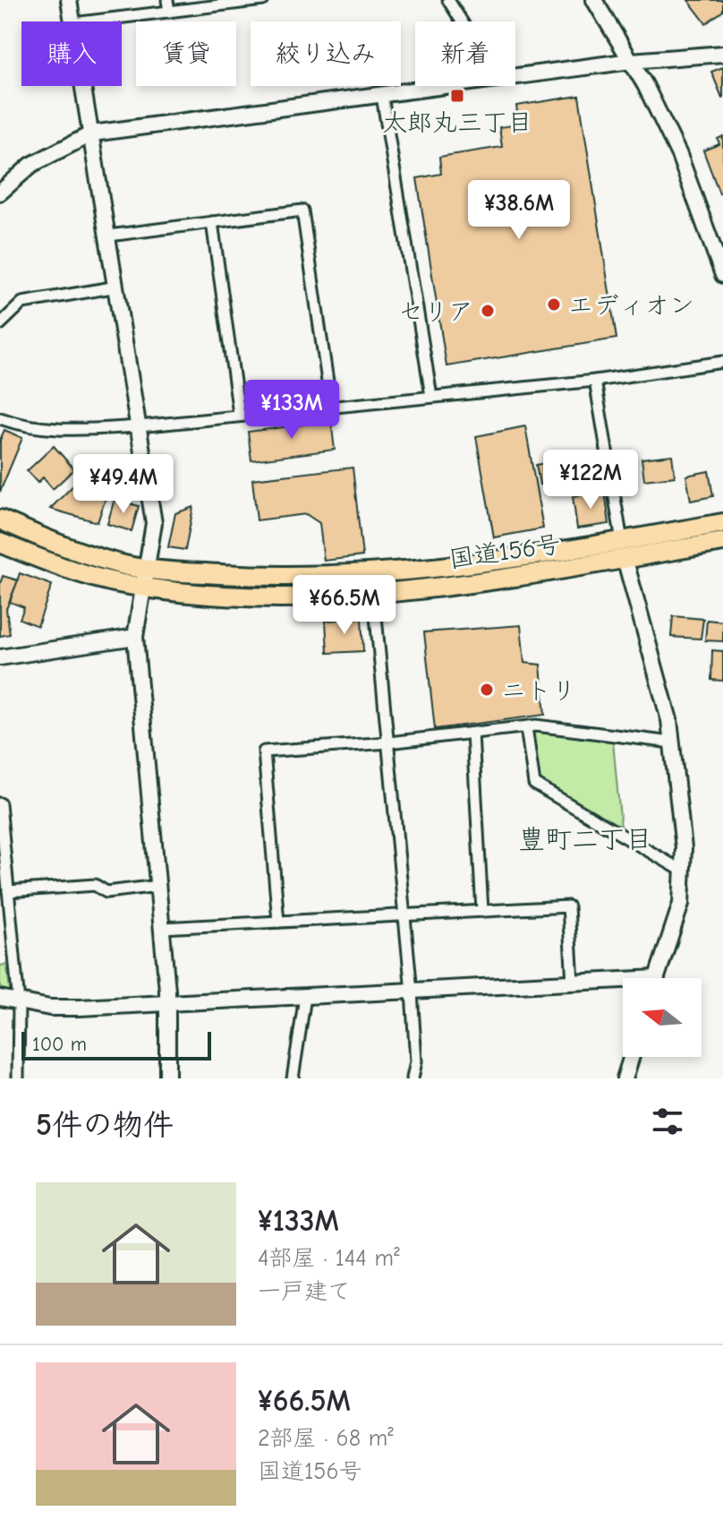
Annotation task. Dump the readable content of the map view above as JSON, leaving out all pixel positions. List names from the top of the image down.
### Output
{
  "streets": {
    "highway": ["国道156号"]
  },
  "districts": ["豊町二丁目"],
  "places": {
    "transit": ["太郎丸三丁目"],
    "other": ["エディオン", "セリア", "ニトリ"]
  },
  "scale_bar": "100 m",
  "north": "left",
  "page": {
    "chip": [
      "購入",
      "賃貸",
      "絞り込み",
      "新着"
    ],
    "price": [
      "¥38.6M",
      "¥133M",
      "¥122M",
      "¥49.4M",
      "¥66.5M"
    ],
    "scale": "100 m",
    "heading": "5件の物件",
    "list": [
      {
        "name": "¥133M",
        "note": "4部屋 · 144 m² · 一戸建て"
      },
      {
        "name": "¥66.5M",
        "note": "2部屋 · 68 m² · 国道156号"
      }
    ]
  }
}
